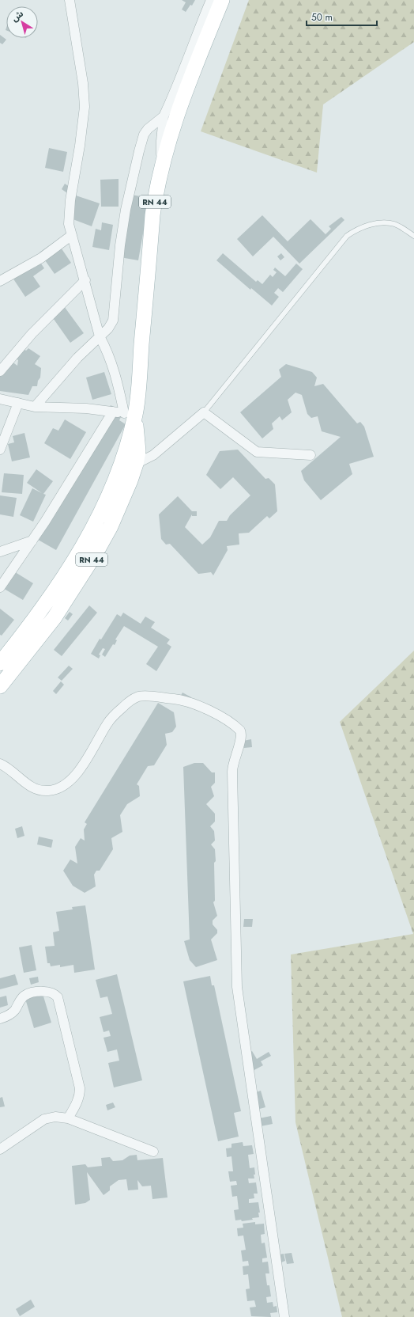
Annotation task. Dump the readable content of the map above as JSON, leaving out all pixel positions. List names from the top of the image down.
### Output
{
  "streets": {
    "main road": ["RN 44"]
  },
  "scale_bar": "50 m",
  "north": "top left"
}
